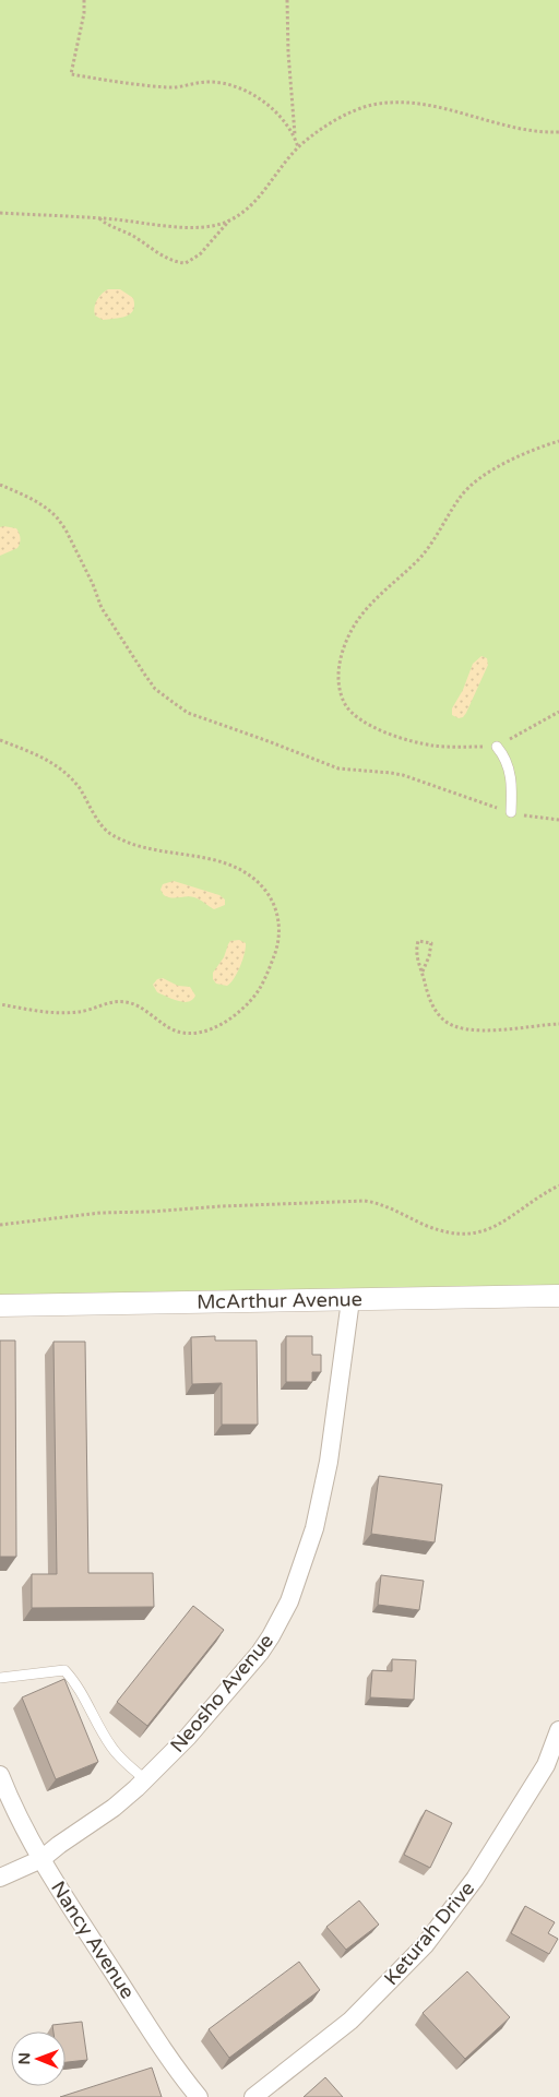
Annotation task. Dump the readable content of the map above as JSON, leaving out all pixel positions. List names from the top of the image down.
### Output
{
  "streets": {
    "street": [
      "McArthur Avenue",
      "Neosho Avenue",
      "Keturah Drive",
      "Nancy Avenue"
    ]
  },
  "crossings": [
    ["McArthur Avenue", "Neosho Avenue"],
    ["Neosho Avenue", "Nancy Avenue"]
  ],
  "north": "left"
}
